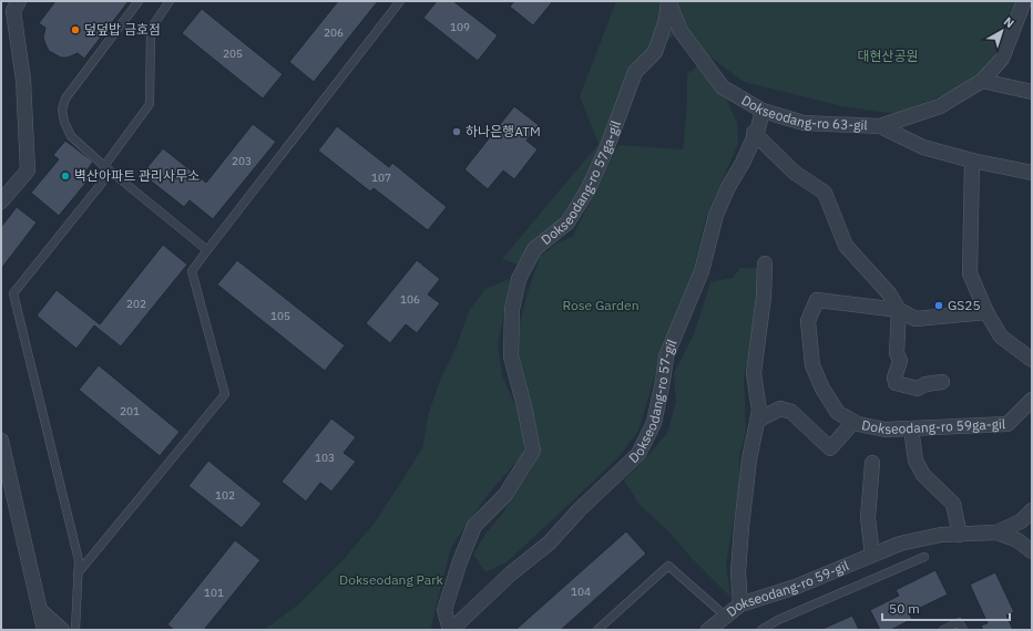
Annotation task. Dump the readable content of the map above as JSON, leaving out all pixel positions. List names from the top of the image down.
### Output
{
  "streets": {
    "street": [
      "Dokseodang-ro 63-gil",
      "Dokseodang-ro 57ga-gil",
      "Dokseodang-ro 57-gil",
      "Dokseodang-ro 59ga-gil",
      "Dokseodang-ro 59-gil"
    ]
  },
  "crossings": [
    ["Dokseodang-ro 63-gil", "Dokseodang-ro 57ga-gil"],
    ["Dokseodang-ro 63-gil", "Dokseodang-ro 57-gil"],
    ["Dokseodang-ro 57ga-gil", "Dokseodang-ro 57-gil"]
  ],
  "parks": ["대현산공원", "Rose Garden", "Dokseodang Park"],
  "places": [
    "덮덮밥 금호점",
    "하나은행ATM",
    "벽산아파트 관리사무소",
    "GS25"
  ],
  "house_numbers": [
    "109",
    "206",
    "205",
    "203",
    "107",
    "106",
    "202",
    "105",
    "201",
    "103",
    "102",
    "104",
    "101"
  ],
  "scale_bar": "50 m",
  "north": "top right"
}
